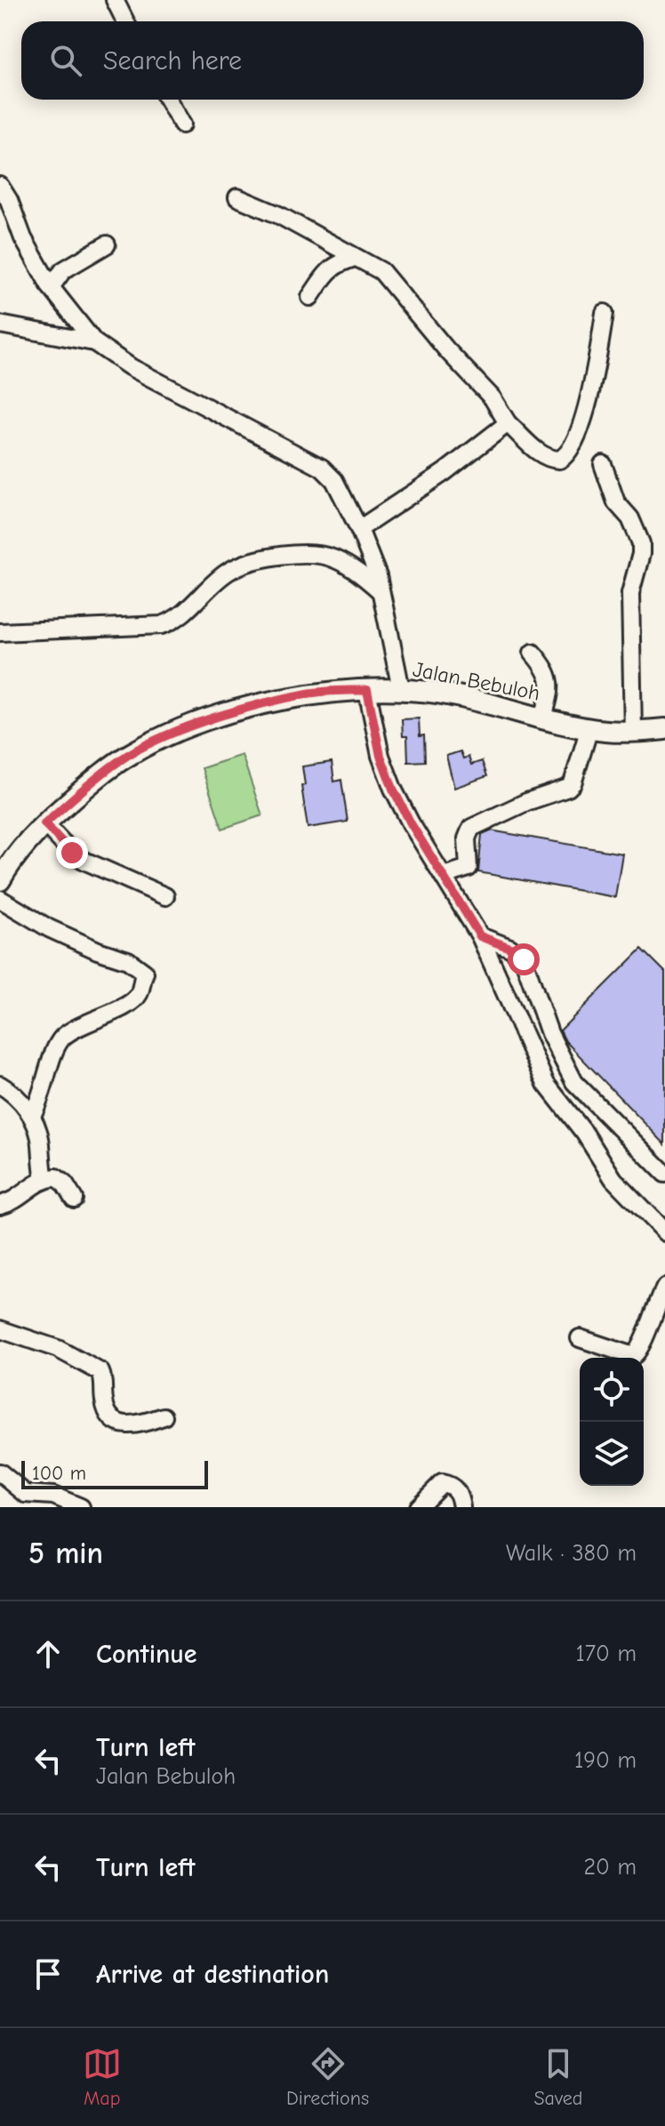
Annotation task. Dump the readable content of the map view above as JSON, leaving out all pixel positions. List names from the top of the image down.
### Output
{
  "streets": {
    "main road": ["Jalan Bebuloh"]
  },
  "scale_bar": "100 m",
  "page": {
    "search": "Search here",
    "scale": "100 m",
    "heading": ["5 min", "Walk · 380 m"],
    "list": [
      ["Continue", "170 m"],
      ["Turn left", "Jalan Bebuloh", "190 m"],
      ["Turn left", "20 m"],
      "Arrive at destination"
    ],
    "nav": ["Map", "Directions", "Saved"]
  }
}
